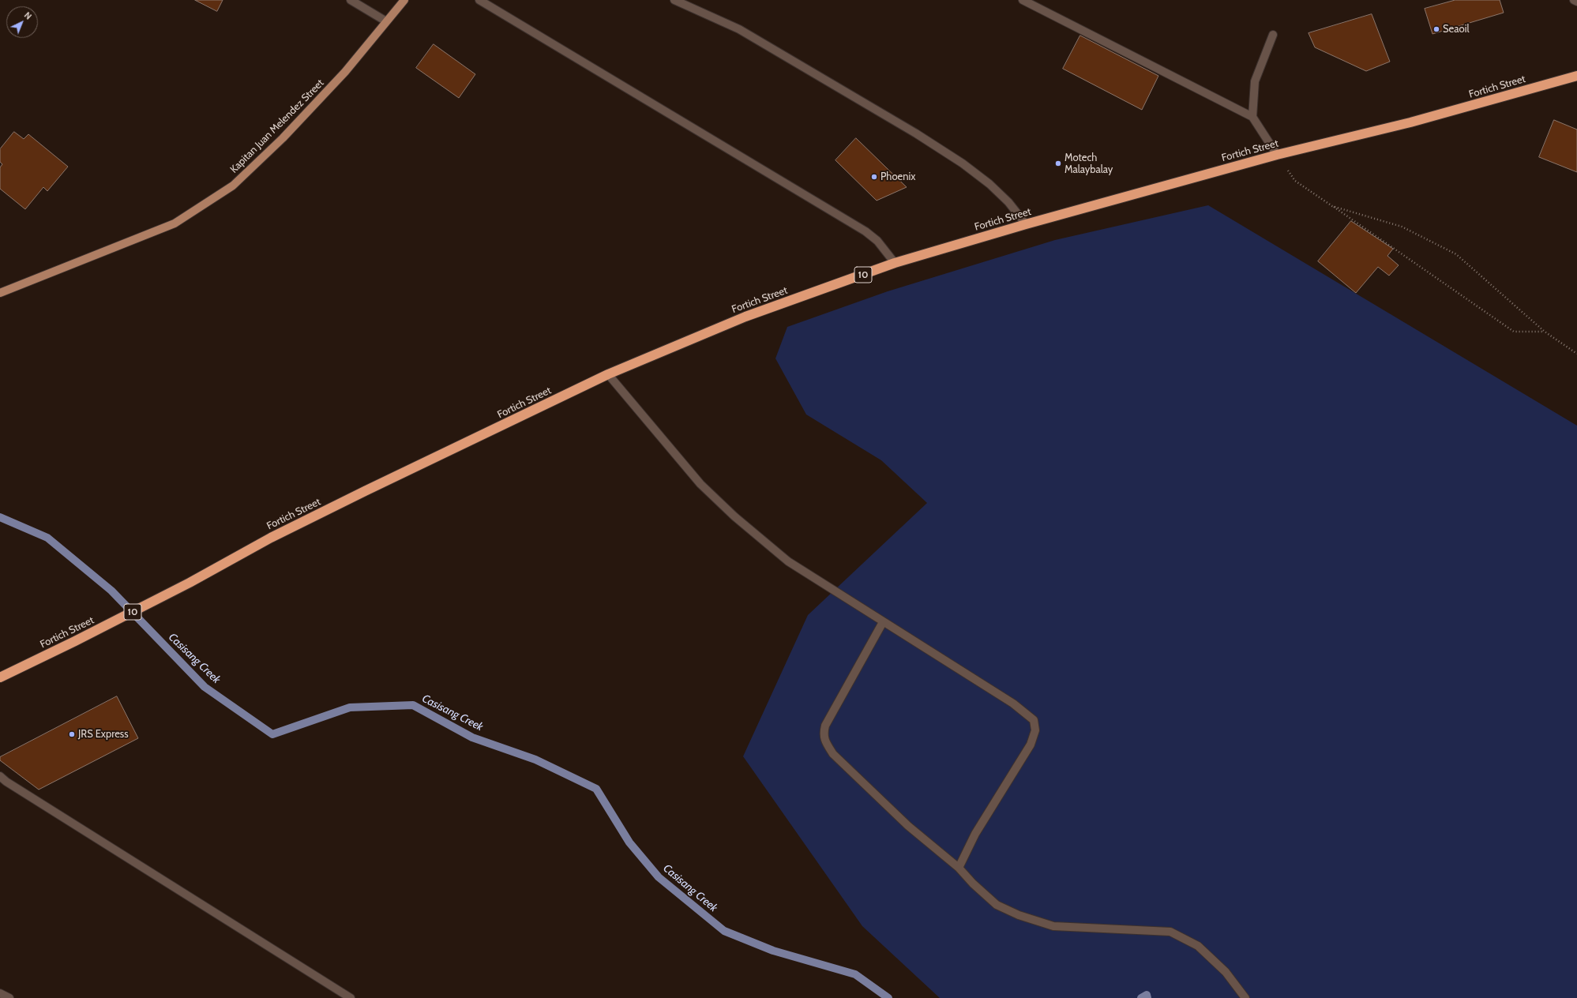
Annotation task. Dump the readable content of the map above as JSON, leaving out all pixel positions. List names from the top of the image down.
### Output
{
  "streets": {
    "highway": ["Fortich Street", "10"],
    "main road": ["Kapitan Juan Melendez Street"]
  },
  "water": ["Casisang Creek"],
  "places": [
    "Seaoil",
    "Motech Malaybalay",
    "Phoenix",
    "JRS Express"
  ],
  "north": "top right"
}
